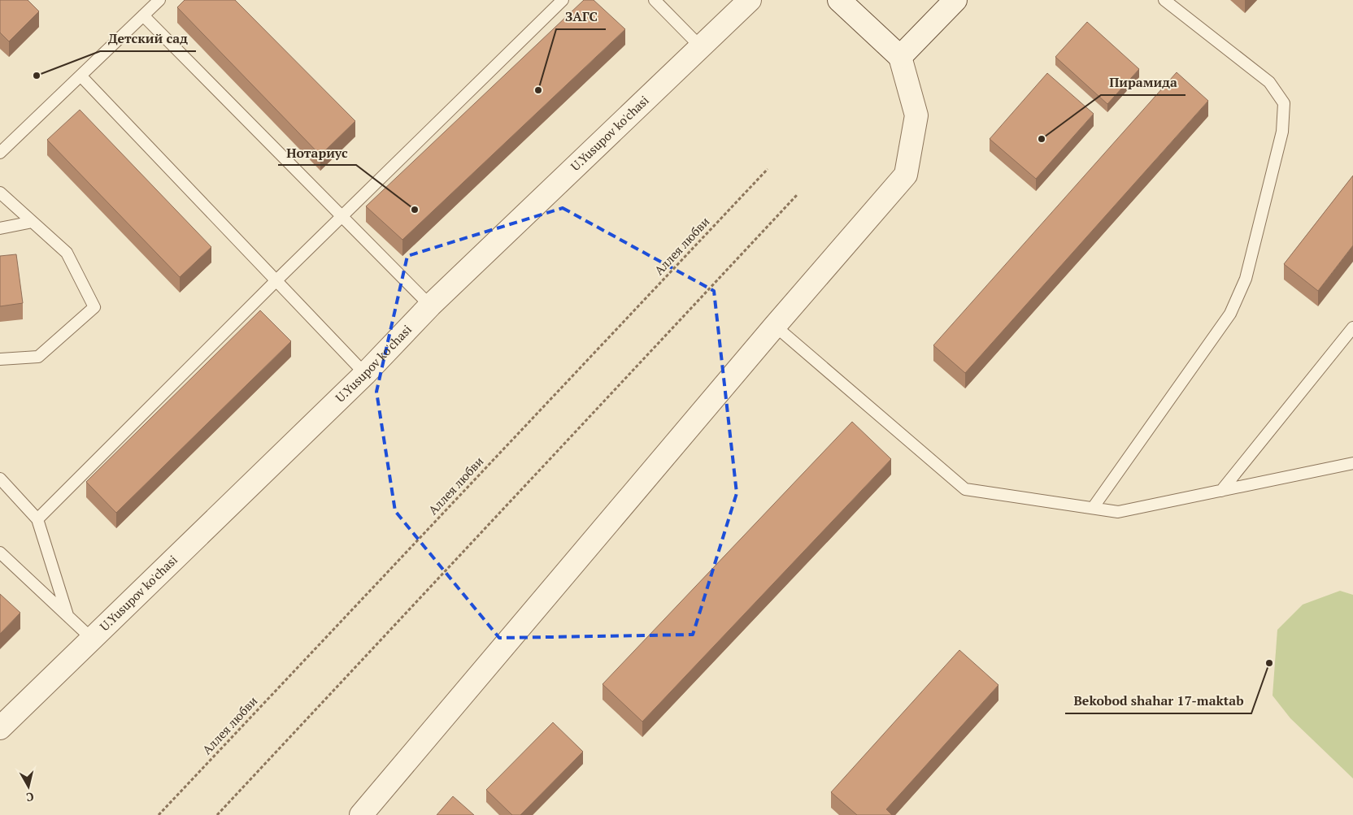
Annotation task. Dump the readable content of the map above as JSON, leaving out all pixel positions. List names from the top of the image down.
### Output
{
  "streets": {
    "street": ["U.Yusupov ko'chasi"],
    "path": ["Аллея любви"]
  },
  "places": [
    "Детский сад",
    "ЗАГС",
    "Пирамида",
    "Нотариус",
    "Bekobod shahar 17-maktab"
  ],
  "north": "bottom"
}
